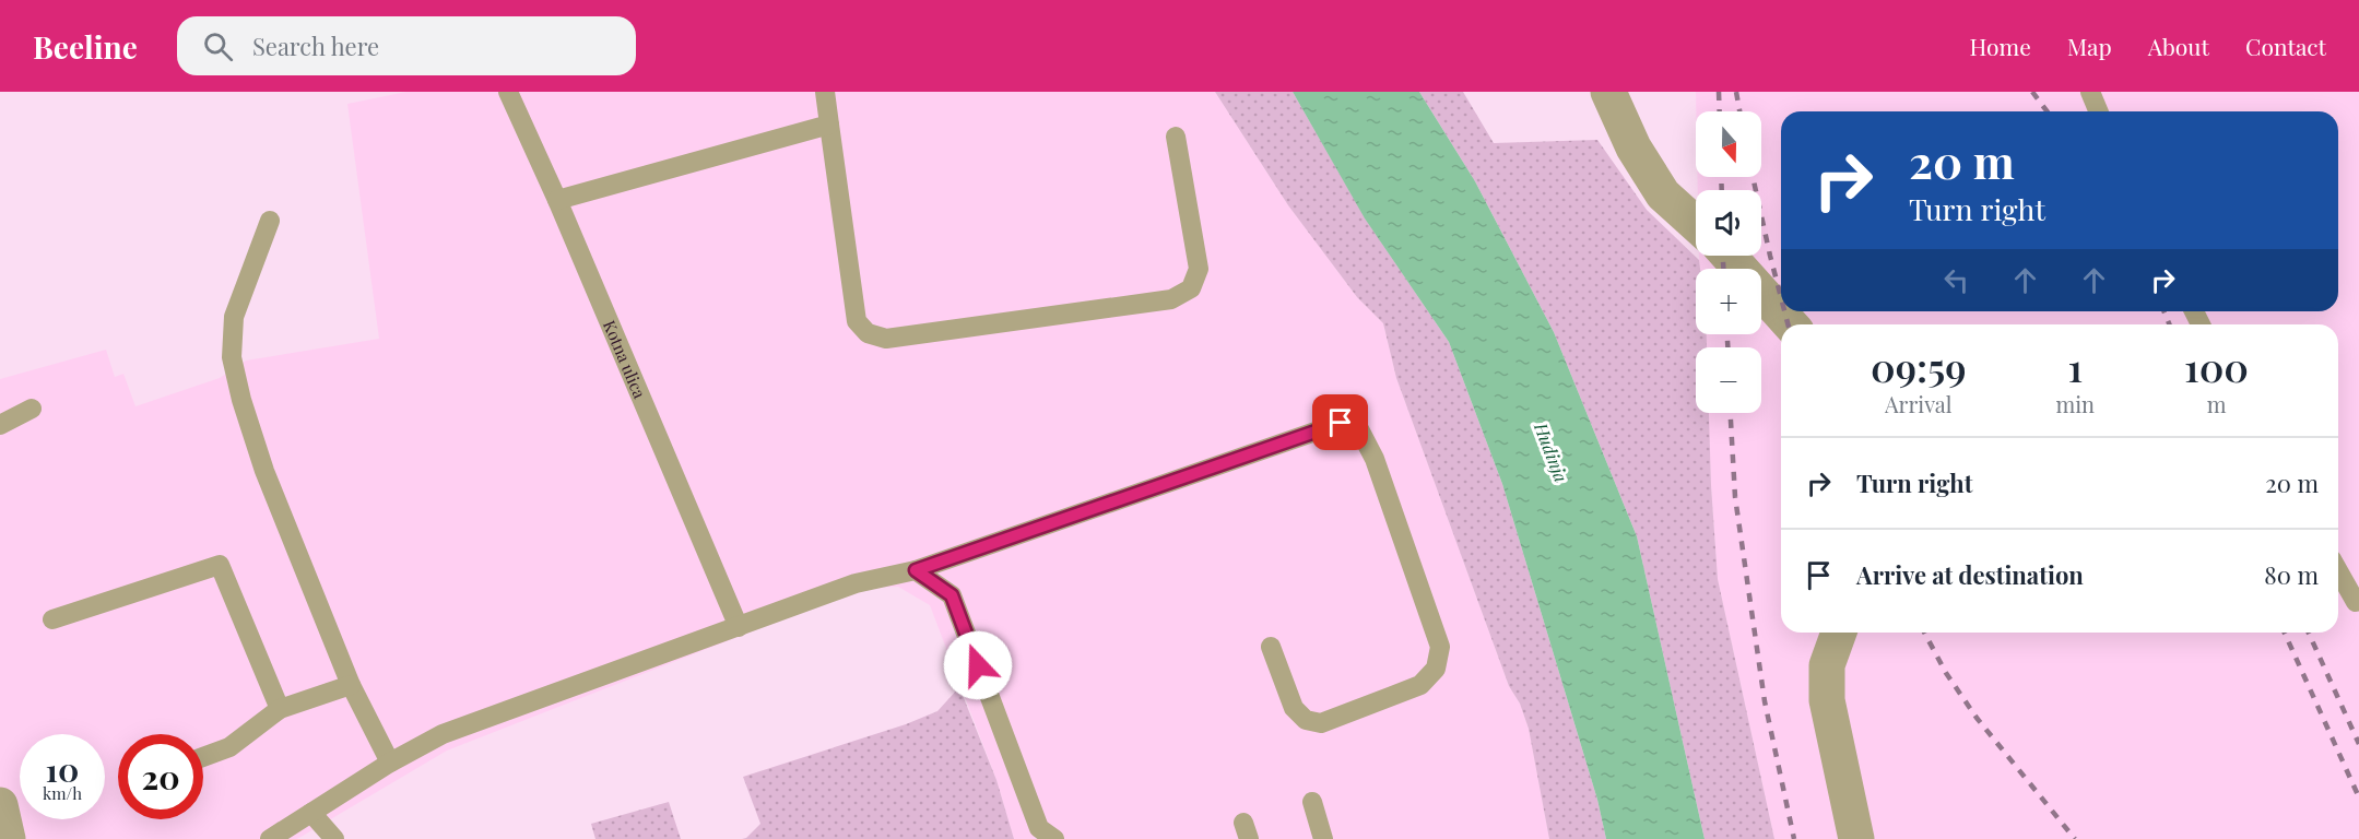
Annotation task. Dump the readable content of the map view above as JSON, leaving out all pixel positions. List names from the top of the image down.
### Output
{
  "streets": {
    "lane": ["Kotna ulica"]
  },
  "water": ["Hudinja"],
  "north": "bottom",
  "page": {
    "header": "Beeline",
    "search": "Search here",
    "nav": [
      "Home",
      "Map",
      "About",
      "Contact"
    ],
    "map_buttons": ["+", "−"],
    "turn": ["20 m", "Turn right"],
    "eta": [
      "09:59",
      "Arrival",
      "1",
      "min",
      "100",
      "m"
    ],
    "list": [
      {
        "name": "Turn right",
        "value": "20 m"
      },
      {
        "name": "Arrive at destination",
        "value": "80 m"
      }
    ],
    "speed": "10 km/h",
    "limit": "20"
  }
}
